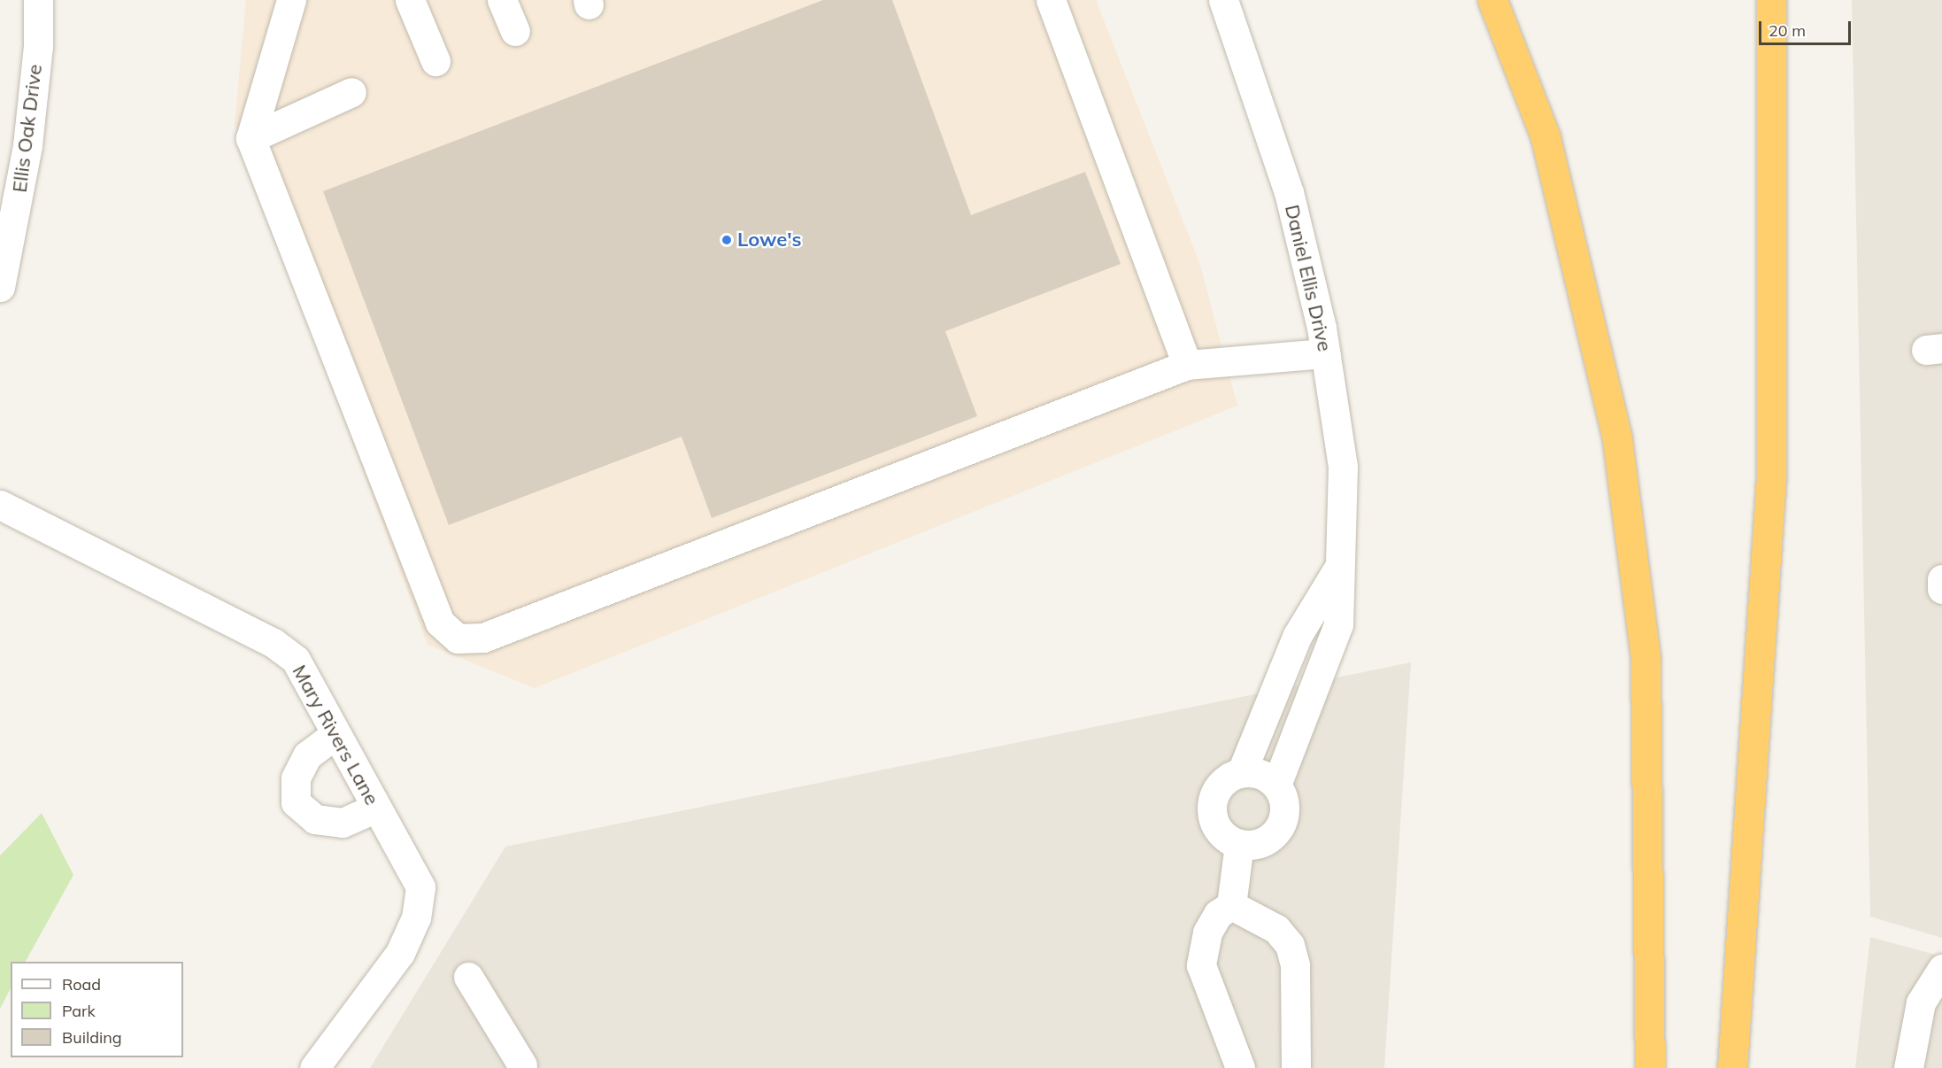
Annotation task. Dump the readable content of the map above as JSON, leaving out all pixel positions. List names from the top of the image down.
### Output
{
  "streets": {
    "street": ["Ellis Oak Drive", "Daniel Ellis Drive", "Mary Rivers Lane"]
  },
  "places": ["Lowe's"],
  "legend": ["Road", "Park", "Building"],
  "scale_bar": "20 m"
}
